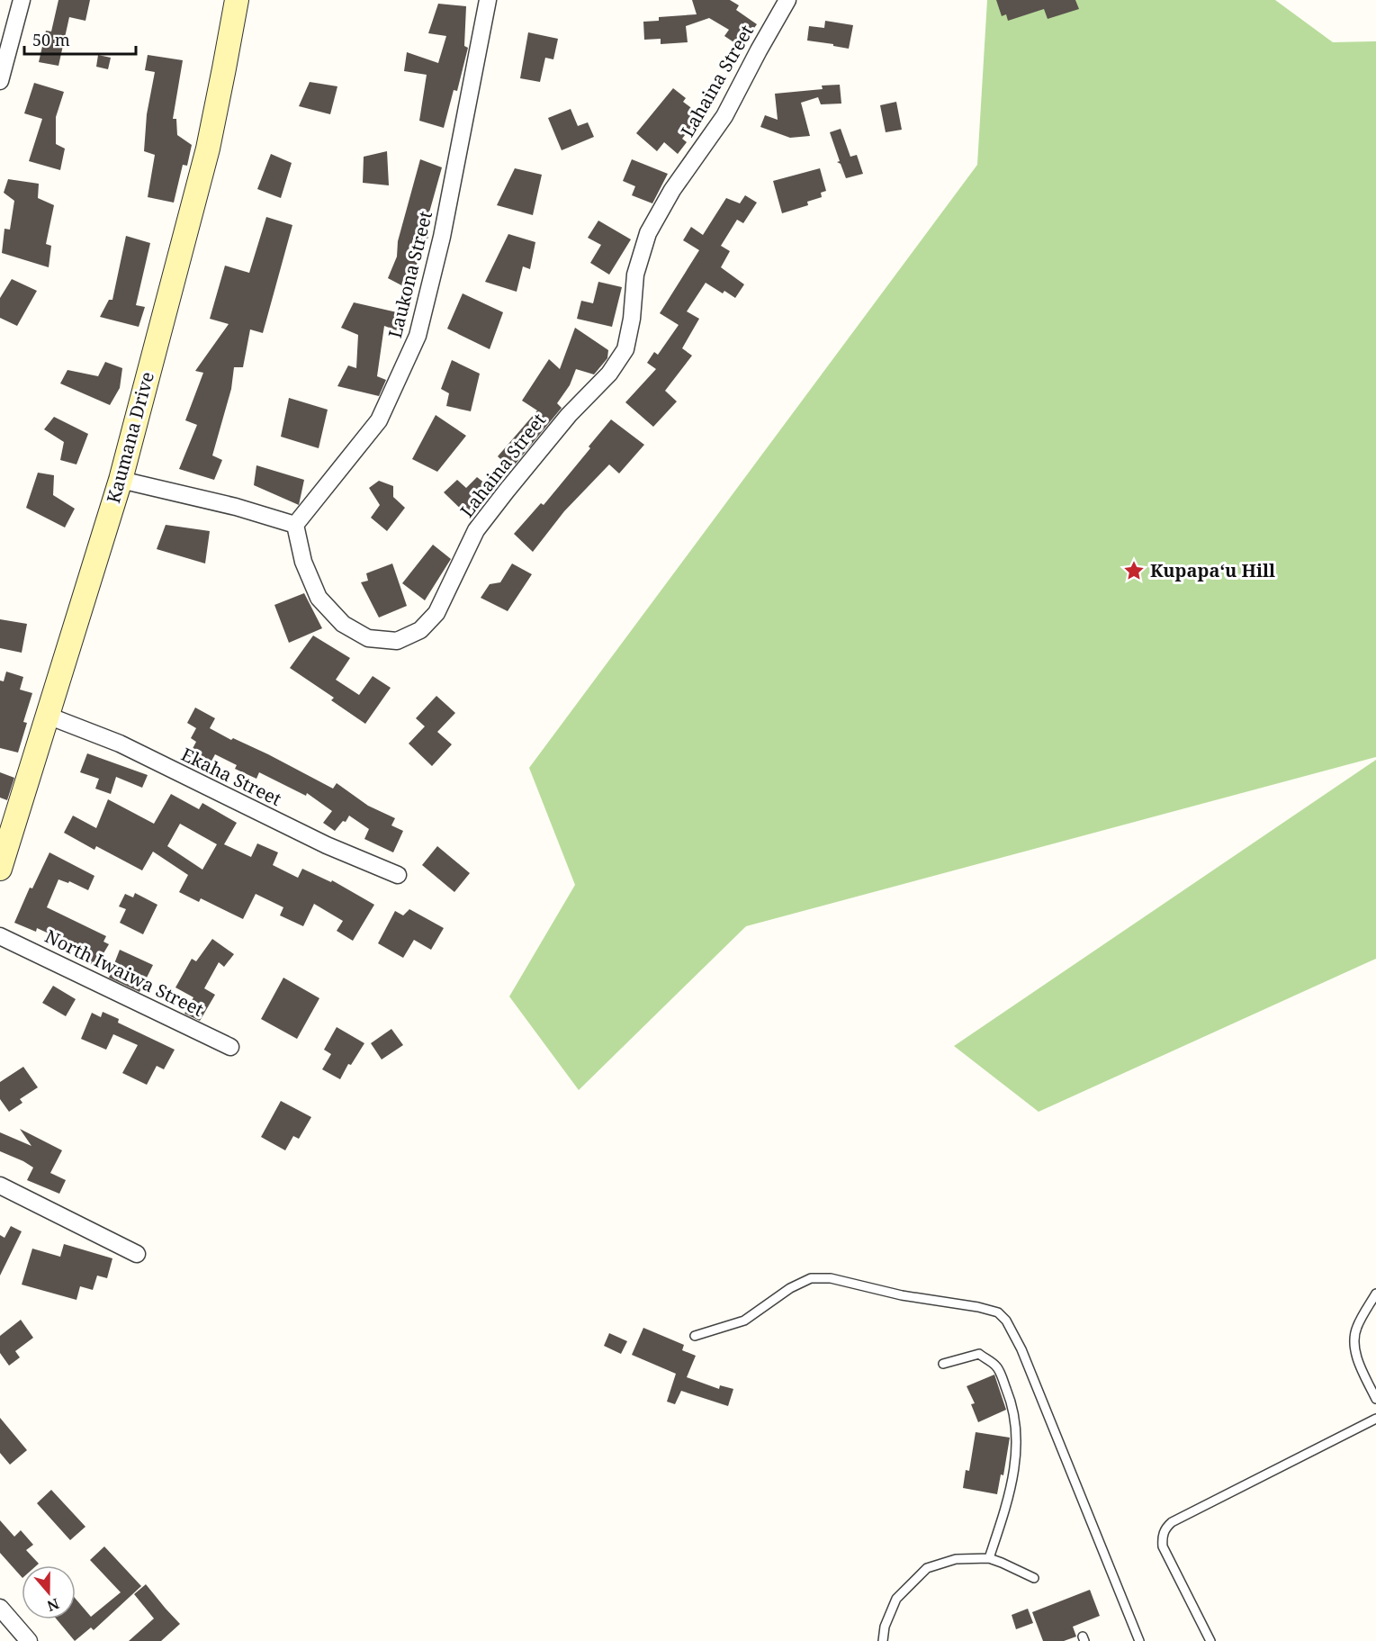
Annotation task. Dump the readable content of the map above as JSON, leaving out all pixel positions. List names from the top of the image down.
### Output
{
  "streets": {
    "street": [
      "Lahaina Street",
      "Laukona Street",
      "Kaumana Drive",
      "Ekaha Street",
      "North Iwaiwa Street"
    ]
  },
  "crossings": [
    ["Lahaina Street", "Laukona Street"],
    ["Kaumana Drive", "Ekaha Street"]
  ],
  "places": {
    "place": ["Kupapaʻu Hill"]
  },
  "scale_bar": "50 m",
  "north": "bottom"
}
